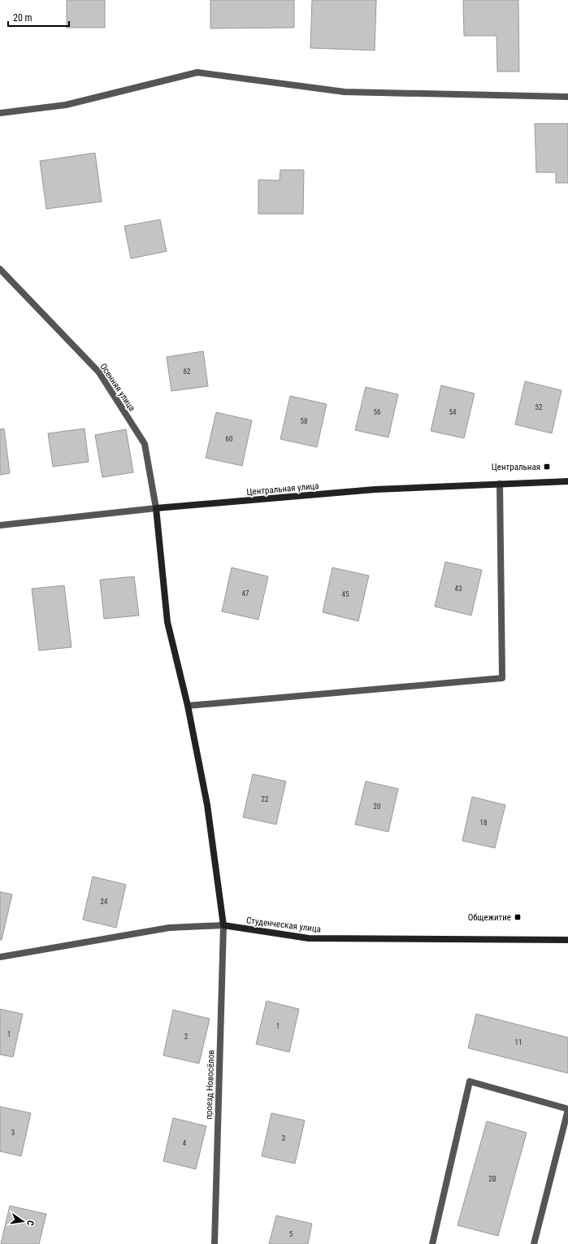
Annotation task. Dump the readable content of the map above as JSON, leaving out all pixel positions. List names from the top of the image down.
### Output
{
  "streets": {
    "street": [
      "Осенняя улица",
      "Центральная улица",
      "Студенческая улица",
      "проезд Новосёлов"
    ]
  },
  "crossings": [
    ["Осенняя улица", "Центральная улица"],
    ["Студенческая улица", "проезд Новосёлов"]
  ],
  "places": {
    "transit": ["Центральная", "Общежитие"]
  },
  "house_numbers": [
    "62",
    "52",
    "56",
    "54",
    "58",
    "60",
    "43",
    "47",
    "45",
    "22",
    "20",
    "18",
    "24",
    "1",
    "1",
    "2",
    "11",
    "3",
    "3",
    "4",
    "2В",
    "5"
  ],
  "scale_bar": "20 m",
  "north": "right"
}
